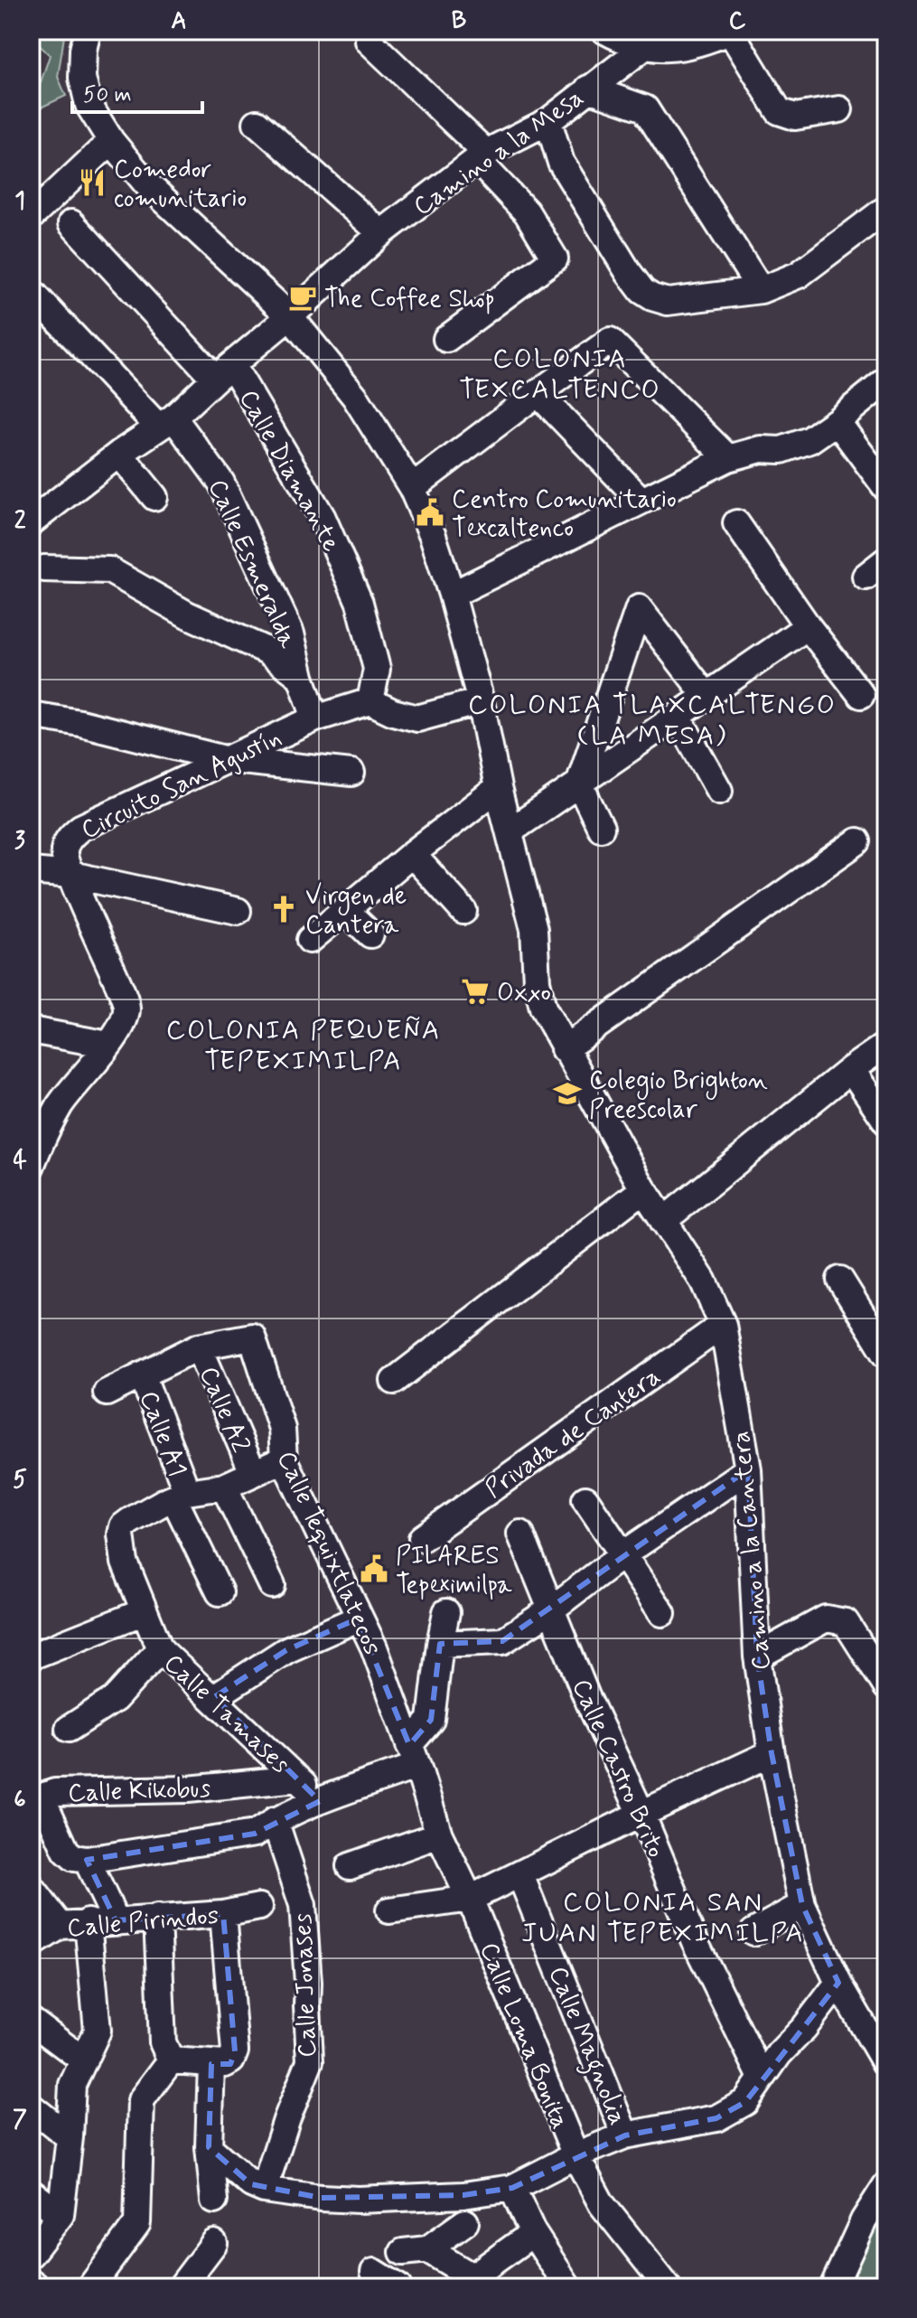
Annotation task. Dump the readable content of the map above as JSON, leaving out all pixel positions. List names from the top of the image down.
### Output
{
  "streets": {
    "street": [
      "Camino a la Mesa",
      "Calle Diamante",
      "Calle Esmeralda",
      "Circuito San Agustín",
      "Calle A2",
      "Privada de Cantera",
      "Calle A1",
      "Camino a la Cantera",
      "Calle Tequixtlatecos",
      "Calle Tamases",
      "Calle Castro Brito",
      "Calle Kikobus",
      "Calle Pirindos",
      "Calle Jonases",
      "Calle Loma Bonita",
      "Calle Magnolia"
    ]
  },
  "crossings": [
    ["Camino a la Mesa", "Calle Diamante"],
    ["Camino a la Mesa", "Calle Esmeralda"],
    ["Camino a la Mesa", "Camino a la Cantera"],
    ["Calle Diamante", "Circuito San Agustín"],
    ["Calle Esmeralda", "Circuito San Agustín"],
    ["Calle A2", "Calle Tequixtlatecos"],
    ["Privada de Cantera", "Camino a la Cantera"],
    ["Calle A1", "Calle Tamases"],
    ["Calle Tequixtlatecos", "Calle Loma Bonita"],
    ["Calle Tamases", "Calle Kikobus"],
    ["Calle Kikobus", "Calle Pirindos"],
    ["Calle Pirindos", "Calle Jonases"]
  ],
  "districts": [
    "COLONIA TEXCALTENCO",
    "COLONIA TLAXCALTENGO (LA MESA)",
    "COLONIA PEQUEÑA TEPEXIMILPA",
    "COLONIA SAN JUAN TEPEXIMILPA"
  ],
  "places": {
    "restaurant": ["Comedor comunitario"],
    "cafe": ["The Coffee Shop"],
    "public building": ["Centro Comunitario Texcaltenco", "PILARES Tepeximilpa"],
    "church": ["Virgen de Cantera"],
    "supermarket": ["Oxxo"],
    "school or university": ["Colegio Brighton Preescolar"]
  },
  "scale_bar": "50 m",
  "grid": {
    "columns": ["A", "B", "C"],
    "rows": [
      "1",
      "2",
      "3",
      "4",
      "5",
      "6",
      "7"
    ]
  }
}
